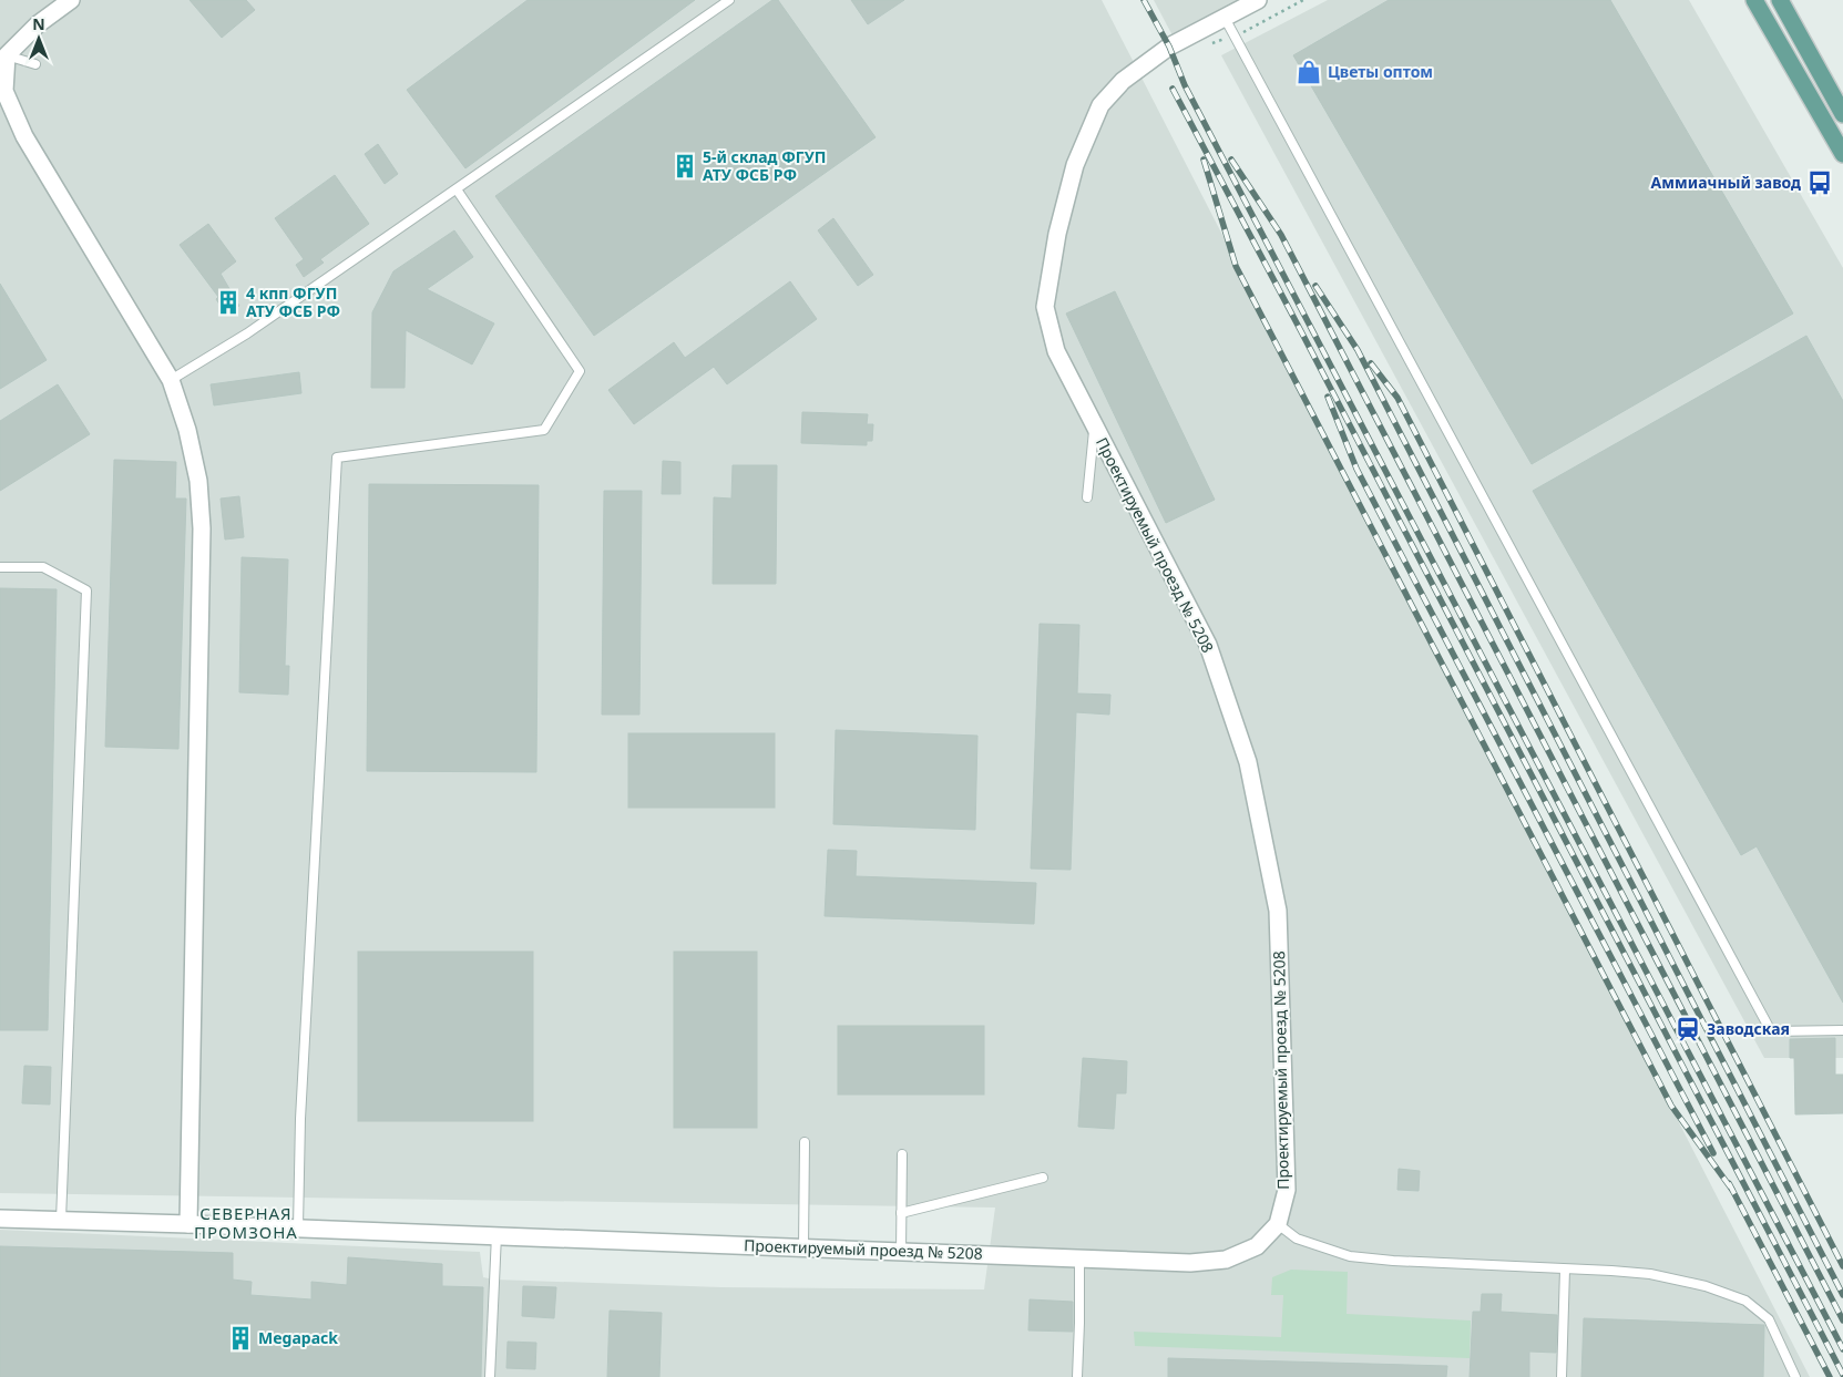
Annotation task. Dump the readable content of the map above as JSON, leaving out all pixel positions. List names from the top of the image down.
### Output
{
  "streets": {
    "street": ["Проектируемый проезд № 5208"]
  },
  "districts": ["СЕВЕРНАЯ ПРОМЗОНА"],
  "places": {
    "shop": ["Цветы оптом"],
    "building": ["5-й склад ФГУП АТУ ФСБ РФ", "4 кпп ФГУП АТУ ФСБ РФ", "Megapack"],
    "bus stop": ["Аммиачный завод"],
    "station": ["Заводская"]
  },
  "north": "top"
}
